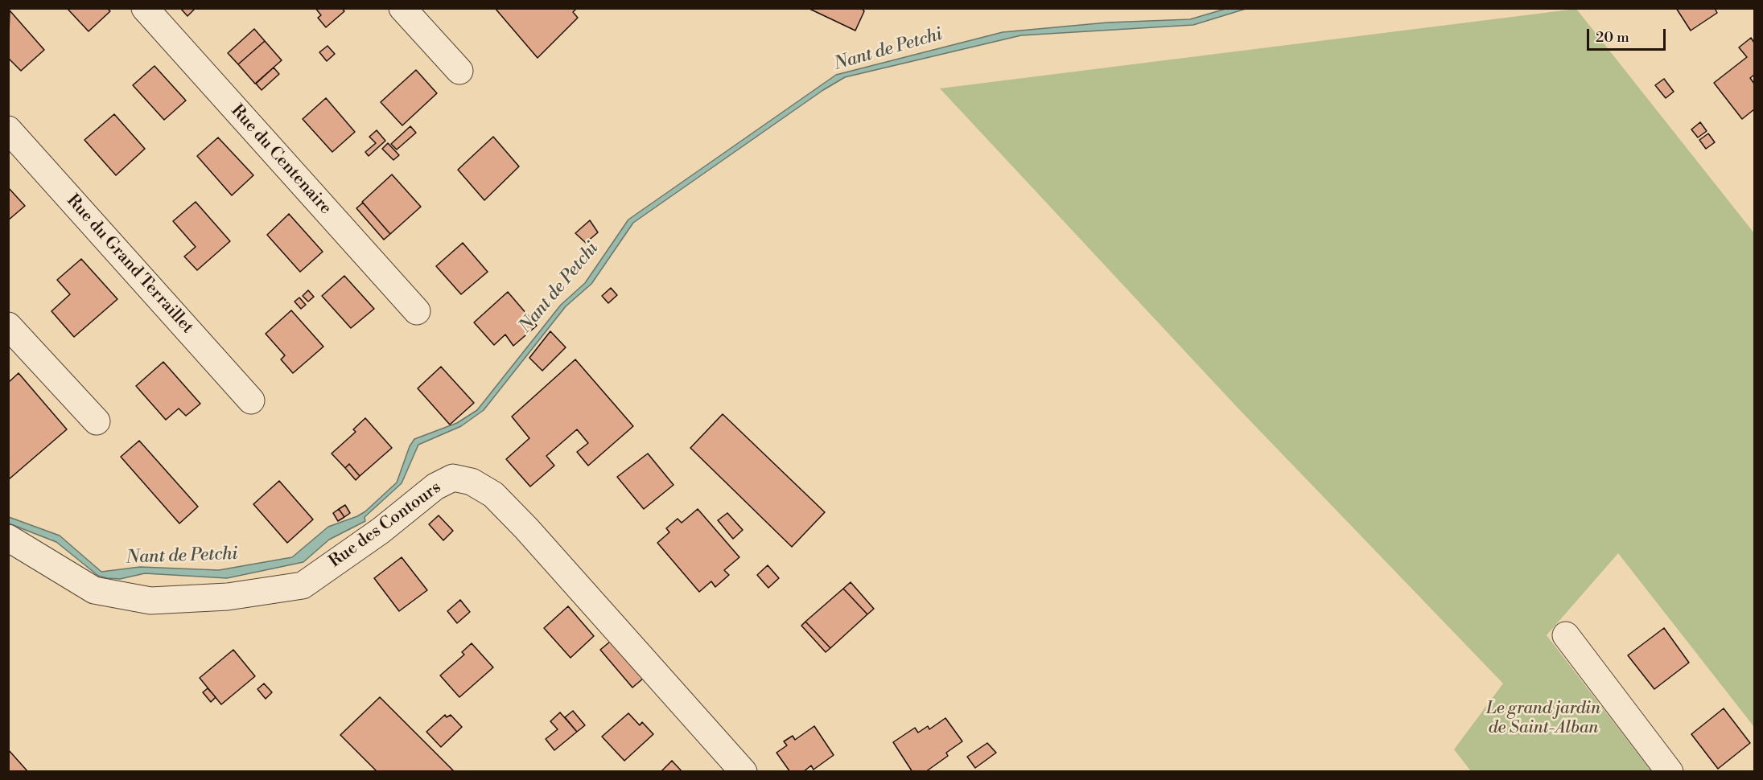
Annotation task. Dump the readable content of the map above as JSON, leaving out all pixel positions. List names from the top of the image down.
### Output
{
  "streets": {
    "street": ["Rue du Centenaire", "Rue du Grand Terraillet", "Rue des Contours"]
  },
  "water": ["Nant de Petchi"],
  "parks": ["Le grand jardin de Saint-Alban"],
  "scale_bar": "20 m"
}
